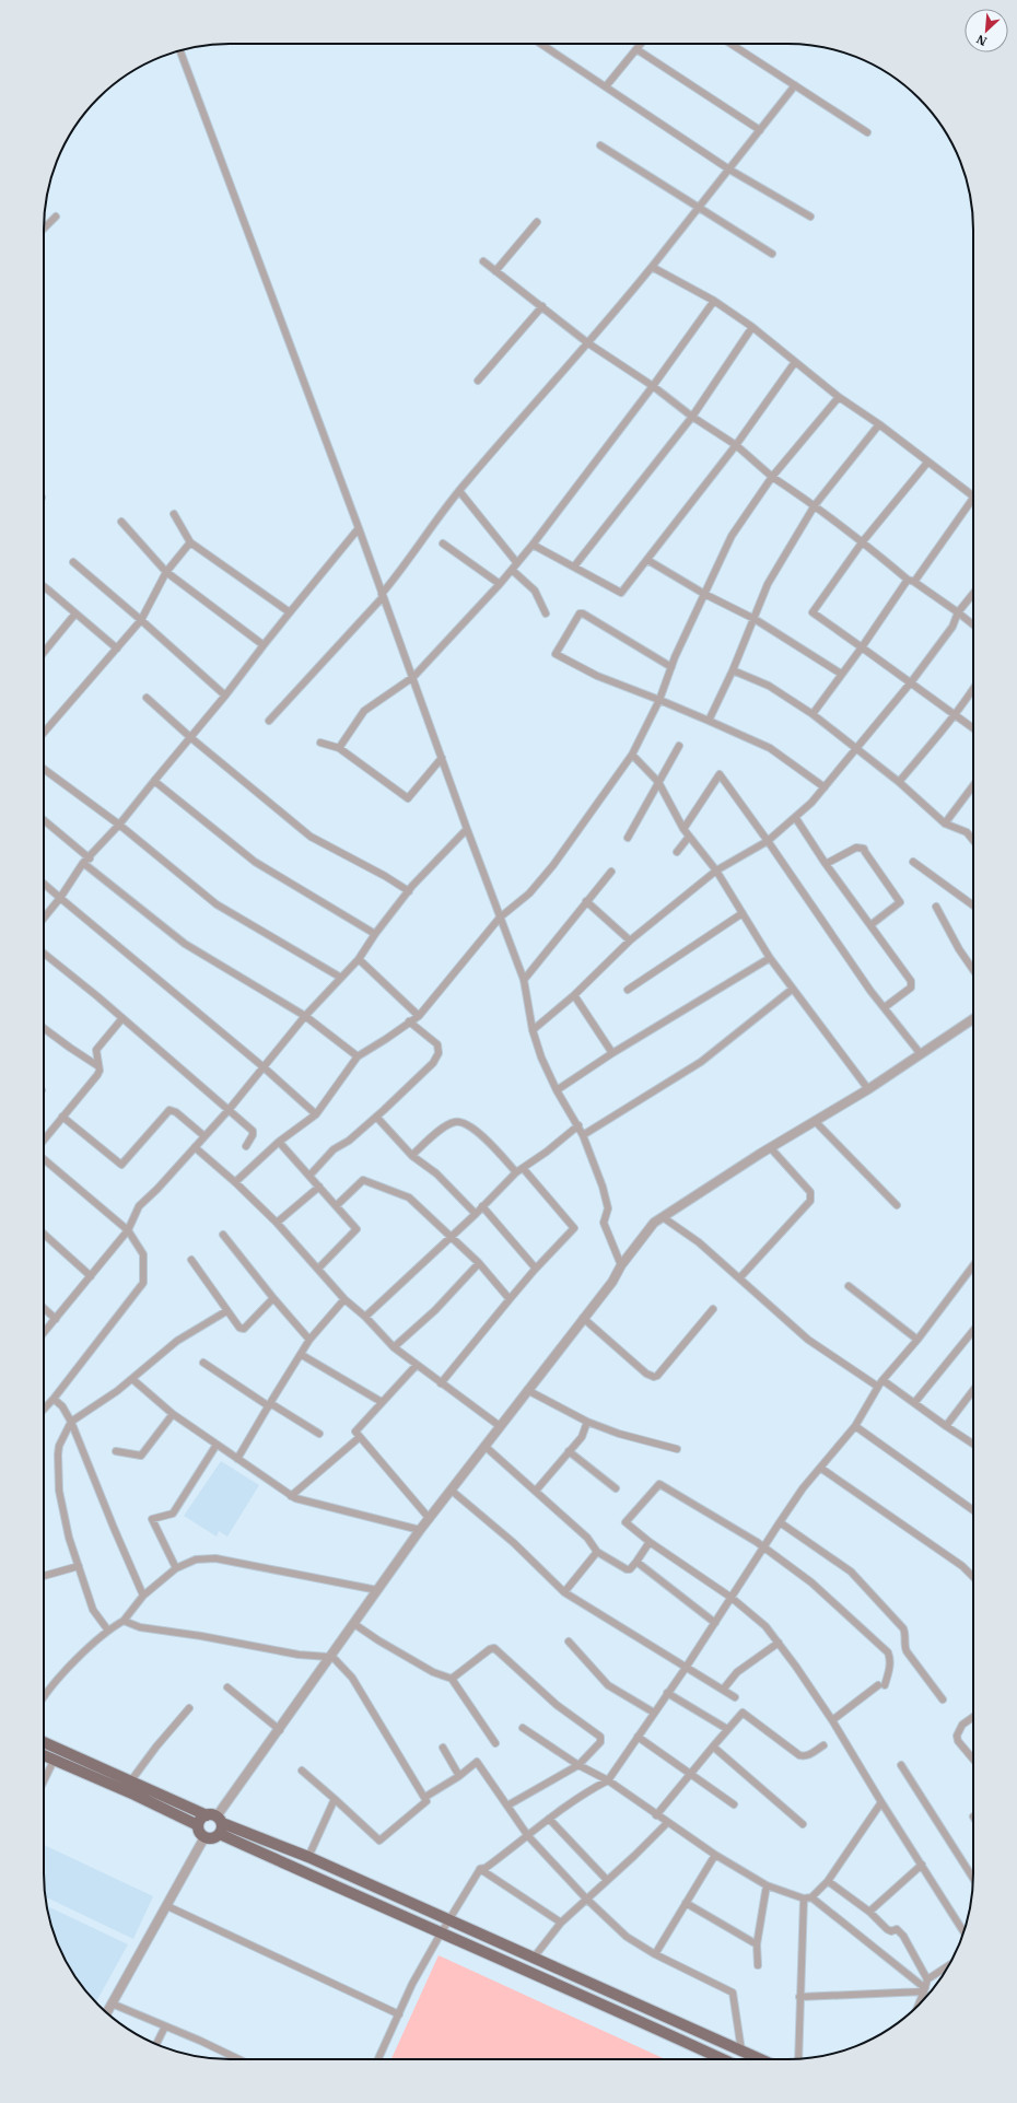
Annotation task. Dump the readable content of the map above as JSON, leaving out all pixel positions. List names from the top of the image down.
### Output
{
  "north": "bottom left"
}
